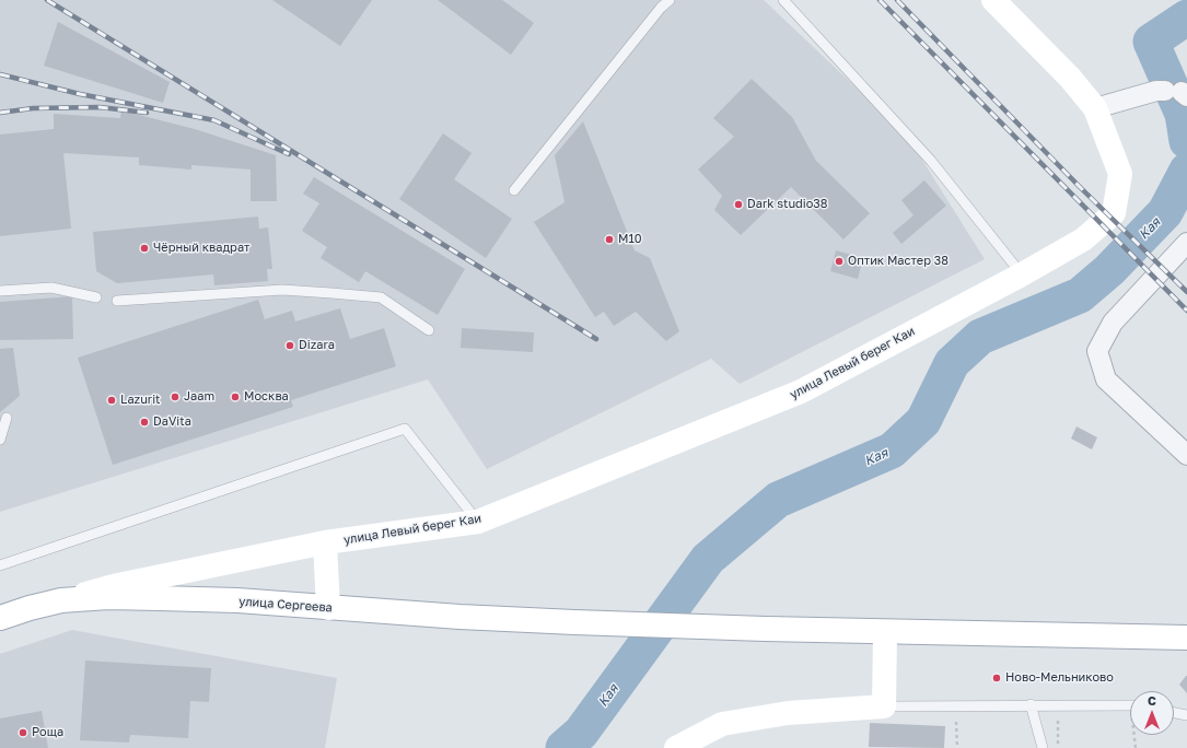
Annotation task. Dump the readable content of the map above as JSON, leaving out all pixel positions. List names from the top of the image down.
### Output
{
  "streets": {
    "street": ["улица Левый берег Каи", "улица Сергеева"]
  },
  "crossings": [
    ["улица Левый берег Каи", "улица Сергеева"]
  ],
  "water": ["Кая"],
  "places": [
    "Dark studio38",
    "M10",
    "Чёрный квадрат",
    "Оптик Мастер 38",
    "Dizara",
    "Jaam",
    "Москва",
    "Lazurit",
    "DaVita",
    "Ново-Мельниково",
    "Роща"
  ],
  "north": "top"
}
